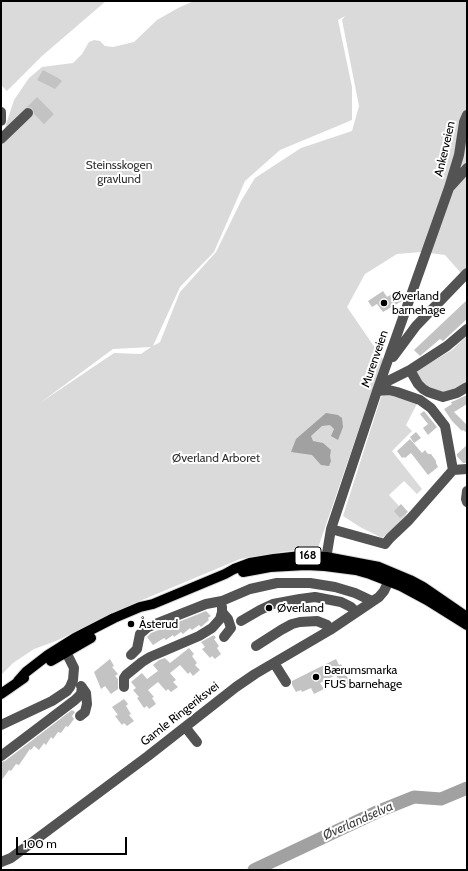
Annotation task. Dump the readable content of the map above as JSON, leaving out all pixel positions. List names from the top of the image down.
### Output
{
  "streets": {
    "main road": ["168"],
    "street": ["Ankerveien", "Murenveien", "Gamle Ringeriksvei"]
  },
  "crossings": [
    ["Ankerveien", "Murenveien"],
    ["Murenveien", "168"],
    ["168", "Gamle Ringeriksvei"]
  ],
  "water": ["Øverlandselva"],
  "parks": ["Steinsskogen gravlund", "Øverland Arboret"],
  "places": [
    "Øverland barnehage",
    "Øverland",
    "Åsterud",
    "Bærumsmarka FUS barnehage"
  ],
  "scale_bar": "100 m"
}
